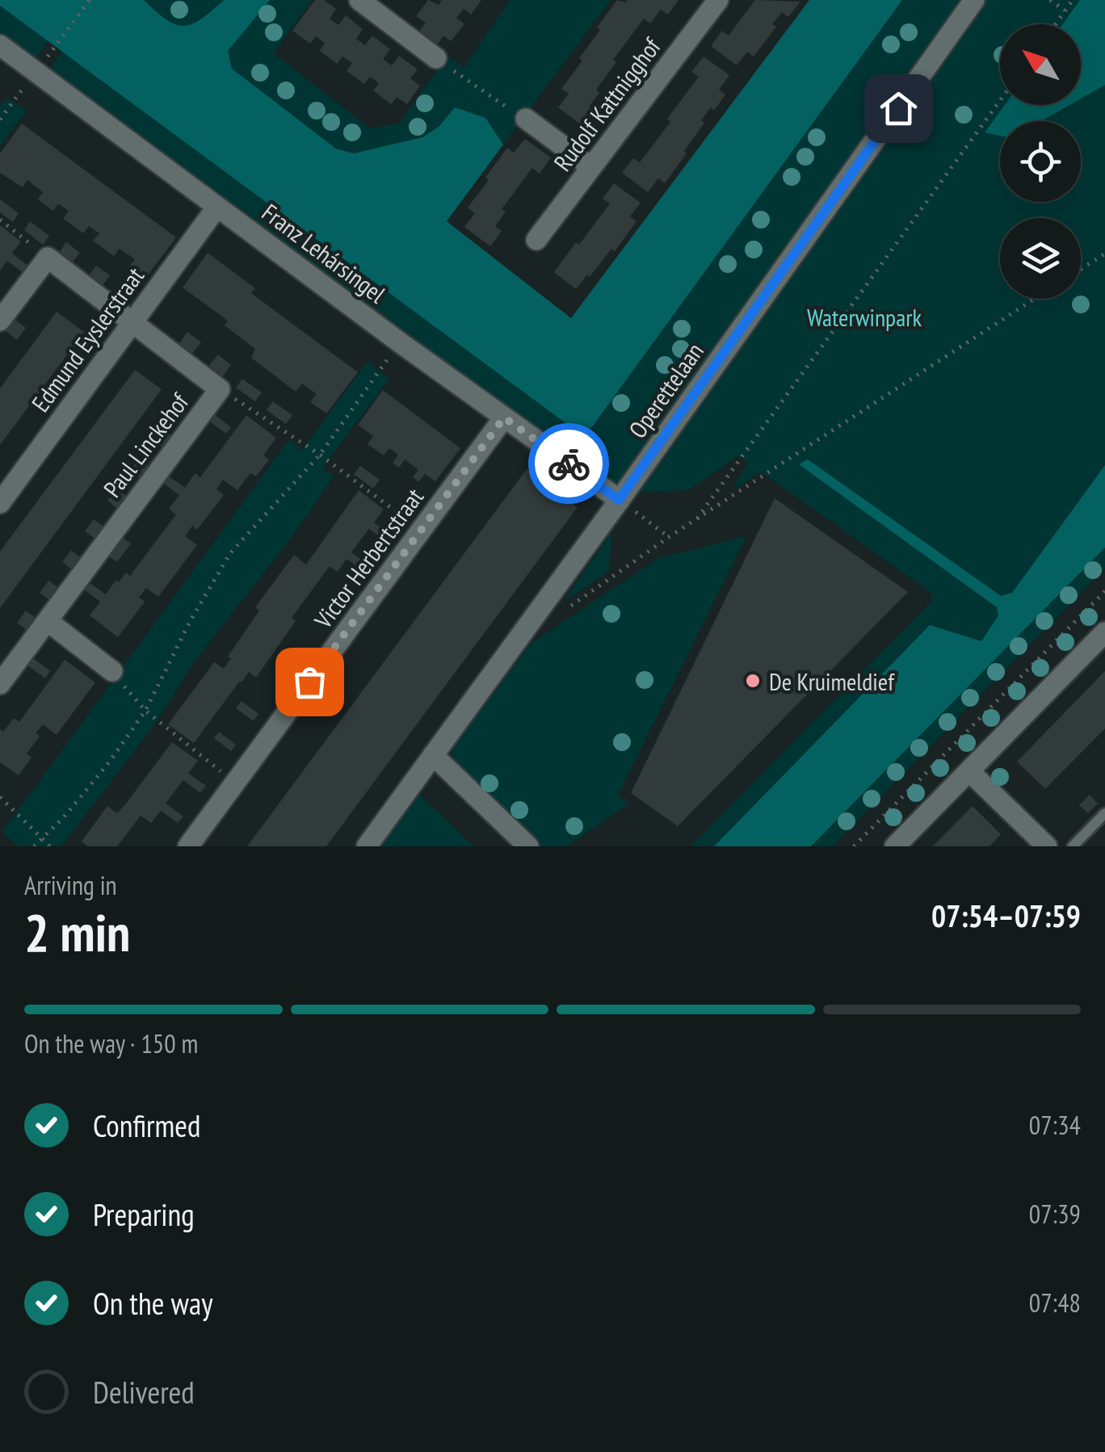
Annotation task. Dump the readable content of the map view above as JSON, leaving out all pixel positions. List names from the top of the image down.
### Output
{
  "streets": {
    "street": [
      "Rudolf Kattnigghof",
      "Franz Lehársingel",
      "Edmund Eyslerstraat",
      "Operettelaan",
      "Paul Linckehof",
      "Victor Herbertstraat"
    ]
  },
  "crossings": [
    ["Franz Lehársingel", "Edmund Eyslerstraat"],
    ["Franz Lehársingel", "Operettelaan"],
    ["Franz Lehársingel", "Victor Herbertstraat"],
    ["Edmund Eyslerstraat", "Paul Linckehof"]
  ],
  "parks": ["Waterwinpark"],
  "places": ["De Kruimeldief"],
  "north": "top left",
  "page": {
    "heading": ["2 min", "Arriving in", "07:54–07:59"],
    "bar": "On the way · 150 m",
    "list": [
      ["Confirmed", "07:34"],
      ["Preparing", "07:39"],
      ["On the way", "07:48"],
      "Delivered"
    ]
  }
}
